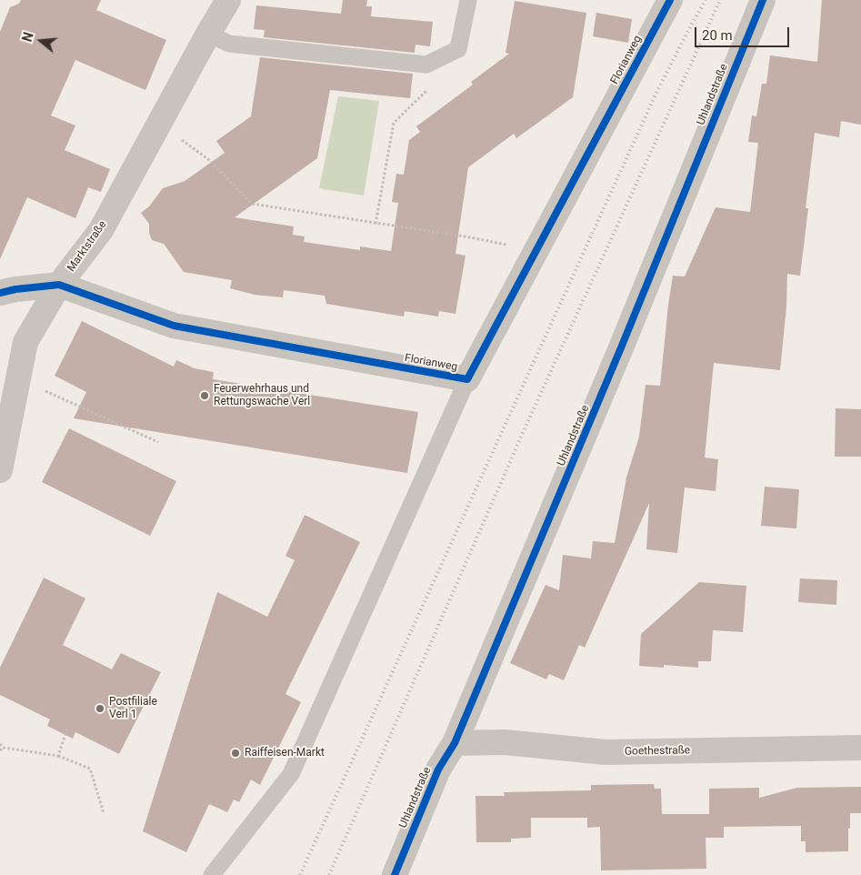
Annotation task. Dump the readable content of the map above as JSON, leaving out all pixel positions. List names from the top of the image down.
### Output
{
  "streets": {
    "street": [
      "Florianweg",
      "Uhlandstraße",
      "Marktstraße",
      "Goethestraße"
    ]
  },
  "crossings": [
    ["Florianweg", "Marktstraße"],
    ["Uhlandstraße", "Goethestraße"]
  ],
  "places": ["Feuerwehrhaus und Rettungswache Verl", "Postfiliale Verl 1", "Raiffeisen-Markt"],
  "scale_bar": "20 m",
  "north": "left"
}
